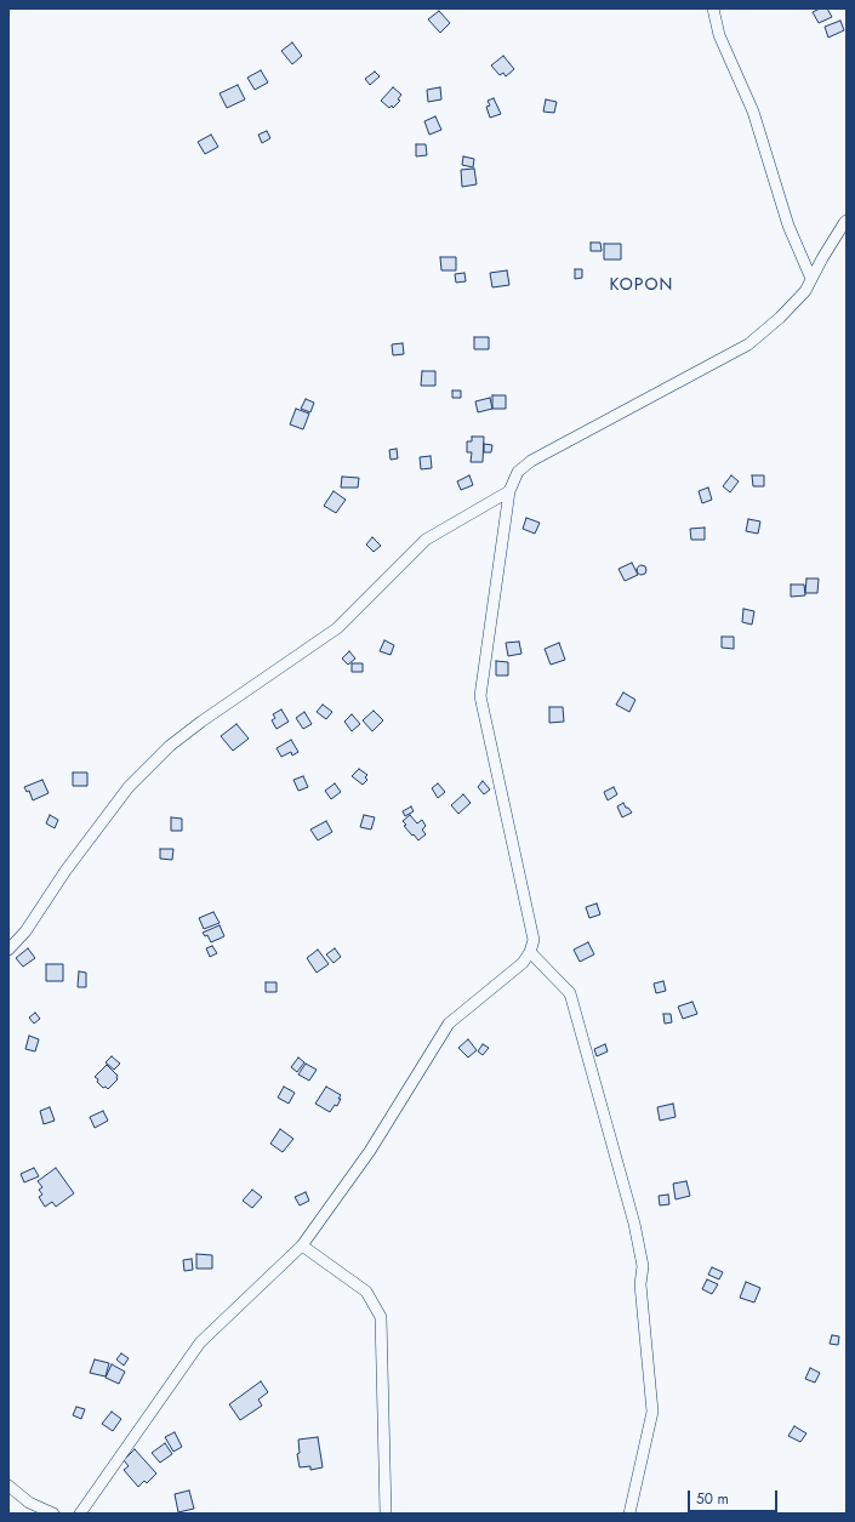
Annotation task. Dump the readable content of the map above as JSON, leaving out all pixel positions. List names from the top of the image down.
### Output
{
  "districts": ["KOPON"],
  "scale_bar": "50 m"
}
